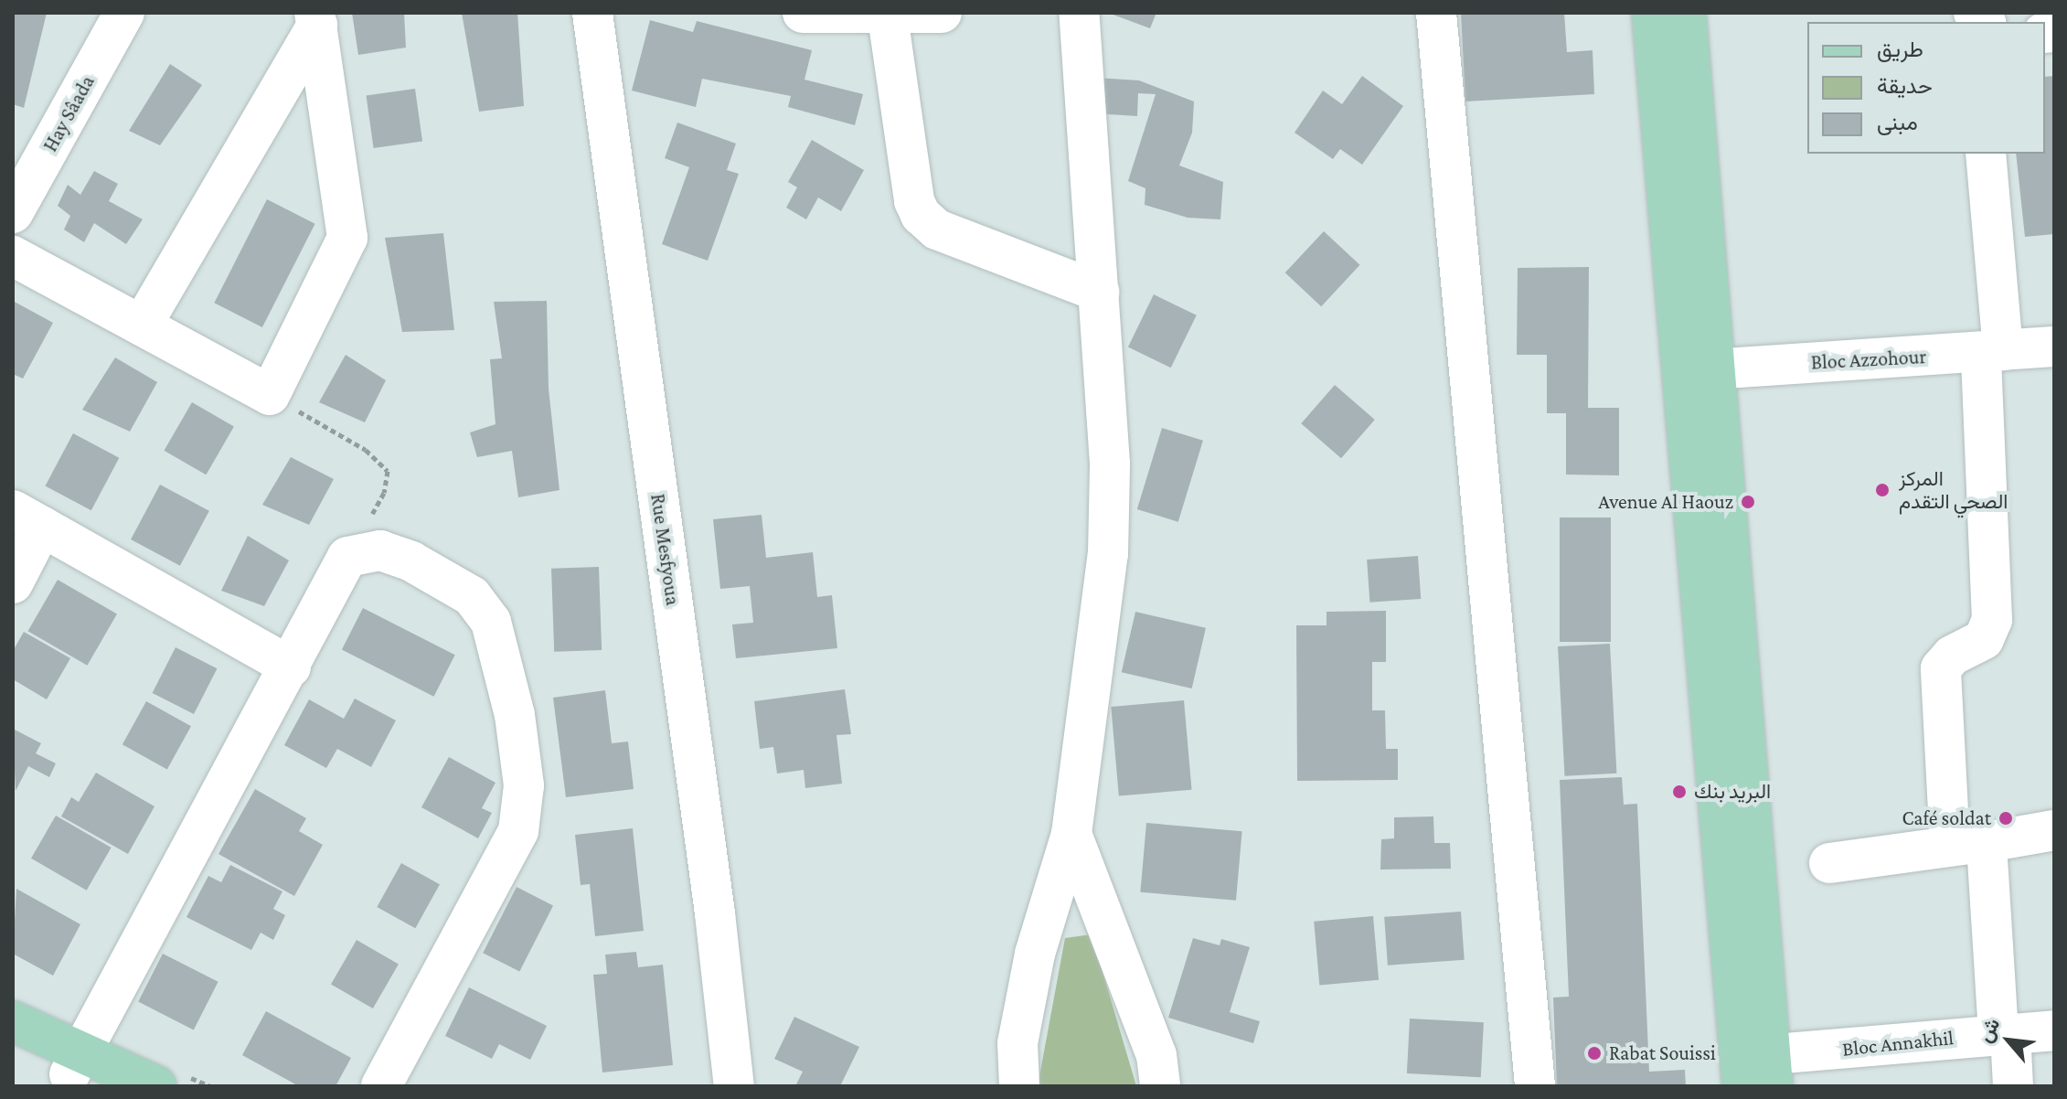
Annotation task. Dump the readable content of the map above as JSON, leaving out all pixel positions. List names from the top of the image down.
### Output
{
  "streets": {
    "street": [
      "Hay Sâada",
      "Bloc Azzohour",
      "Rue Mesfyoua",
      "Bloc Annakhil"
    ]
  },
  "places": [
    "المركز الصحي التقدم",
    "Avenue Al Haouz",
    "البريد بنك",
    "Café soldat",
    "Rabat Souissi"
  ],
  "legend": ["طريق", "حديقة", "مبنى"],
  "north": "top left"
}
